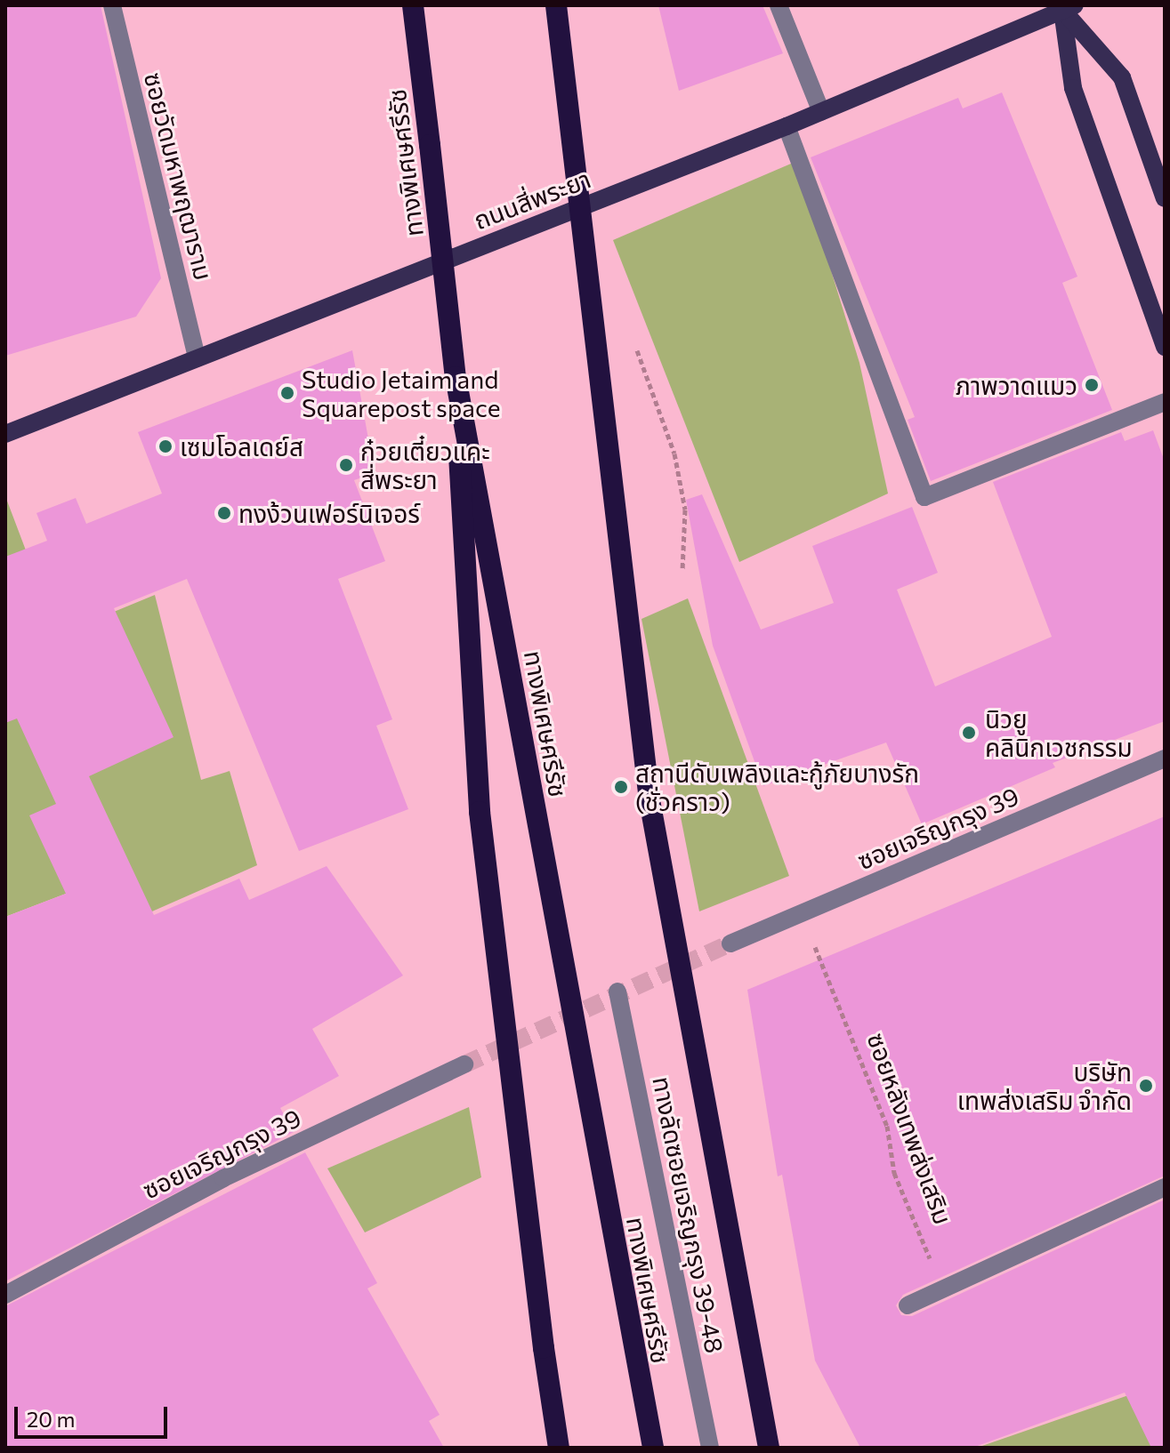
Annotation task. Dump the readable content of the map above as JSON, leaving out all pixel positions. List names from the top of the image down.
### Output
{
  "streets": {
    "highway": ["ทางพิเศษศรีรัช"],
    "main road": ["ถนนสี่พระยา"],
    "street": ["ซอยวัดมหาพฤฒาราม", "ซอยเจริญกรุง 39", "ทางลัดซอยเจริญกรุง 39-48"],
    "path": ["ซอยหลังเทพส่งเสริม"]
  },
  "crossings": [
    ["ซอยวัดมหาพฤฒาราม", "ถนนสี่พระยา"]
  ],
  "places": [
    "ภาพวาดแมว",
    "Studio Jetaim and Squarepost space",
    "เซมโอลเดย์ส",
    "ก๋วยเตี๋ยวแคะ สี่พระยา",
    "ทงง้วนเฟอร์นิเจอร์",
    "นิวยู คลินิกเวชกรรม",
    "สถานีดับเพลิงและกู้ภัยบางรัก (ชั่วคราว)",
    "บริษัท เทพส่งเสริม จำกัด"
  ],
  "scale_bar": "20 m"
}
